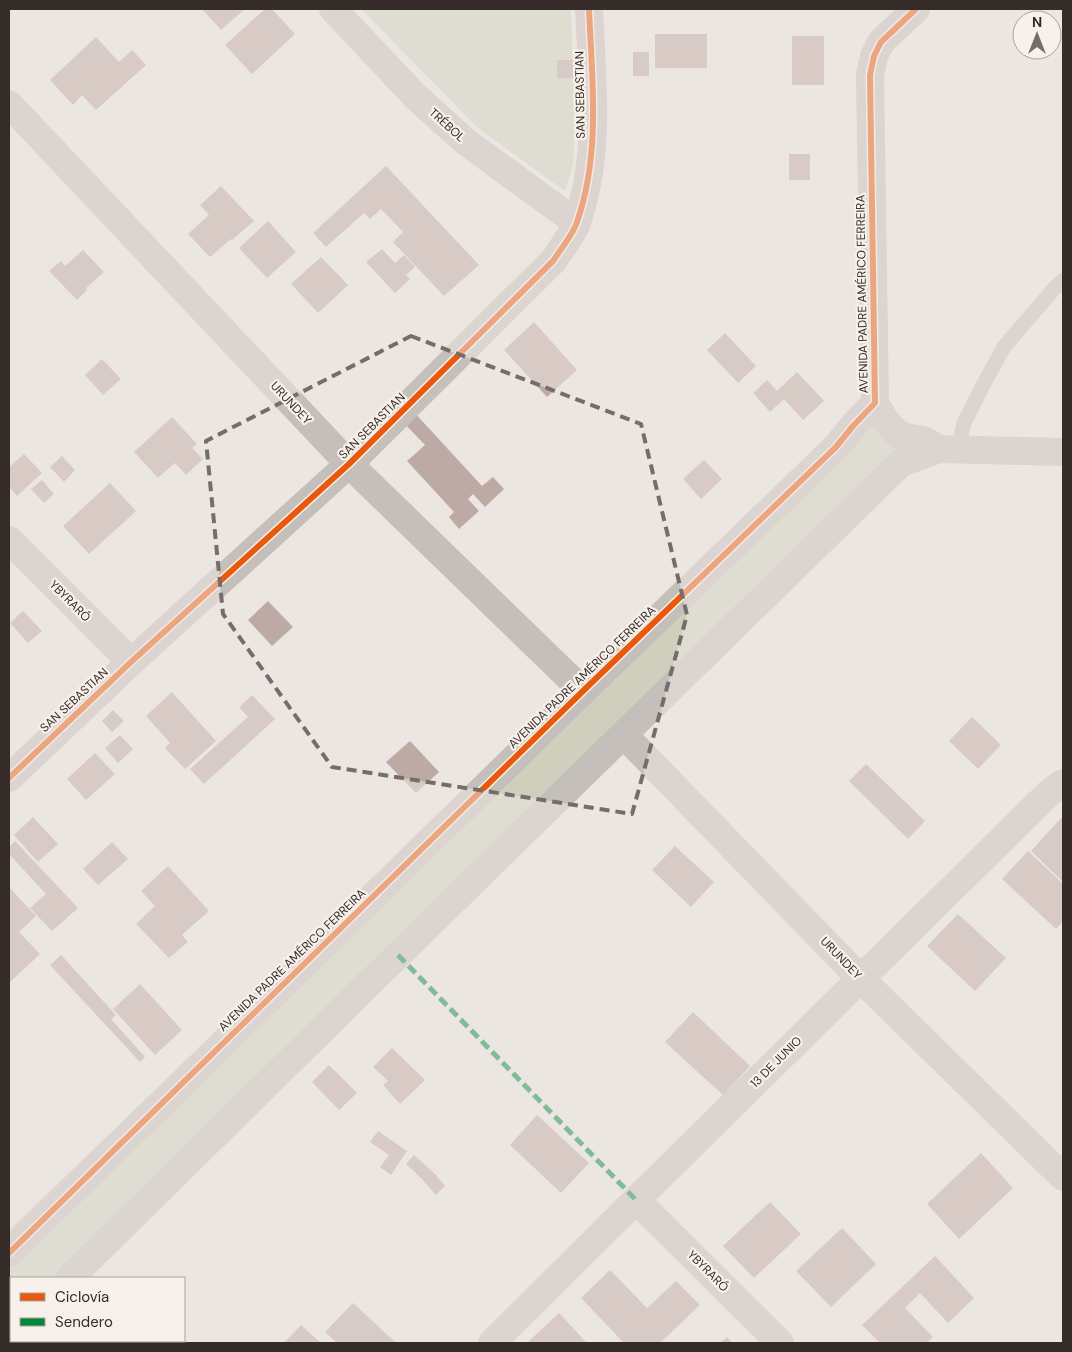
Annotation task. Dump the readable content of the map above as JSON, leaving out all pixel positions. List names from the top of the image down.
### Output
{
  "streets": {
    "street": [
      "SAN SEBASTIAN",
      "TRÉBOL",
      "AVENIDA PADRE AMÉRICO FERREIRA",
      "URUNDEY",
      "YBYRARÓ",
      "13 DE JUNIO"
    ]
  },
  "crossings": [
    ["SAN SEBASTIAN", "TRÉBOL"],
    ["SAN SEBASTIAN", "URUNDEY"],
    ["SAN SEBASTIAN", "YBYRARÓ"],
    ["AVENIDA PADRE AMÉRICO FERREIRA", "URUNDEY"],
    ["URUNDEY", "13 DE JUNIO"],
    ["YBYRARÓ", "13 DE JUNIO"]
  ],
  "legend": ["Ciclovía", "Sendero"],
  "north": "top"
}
